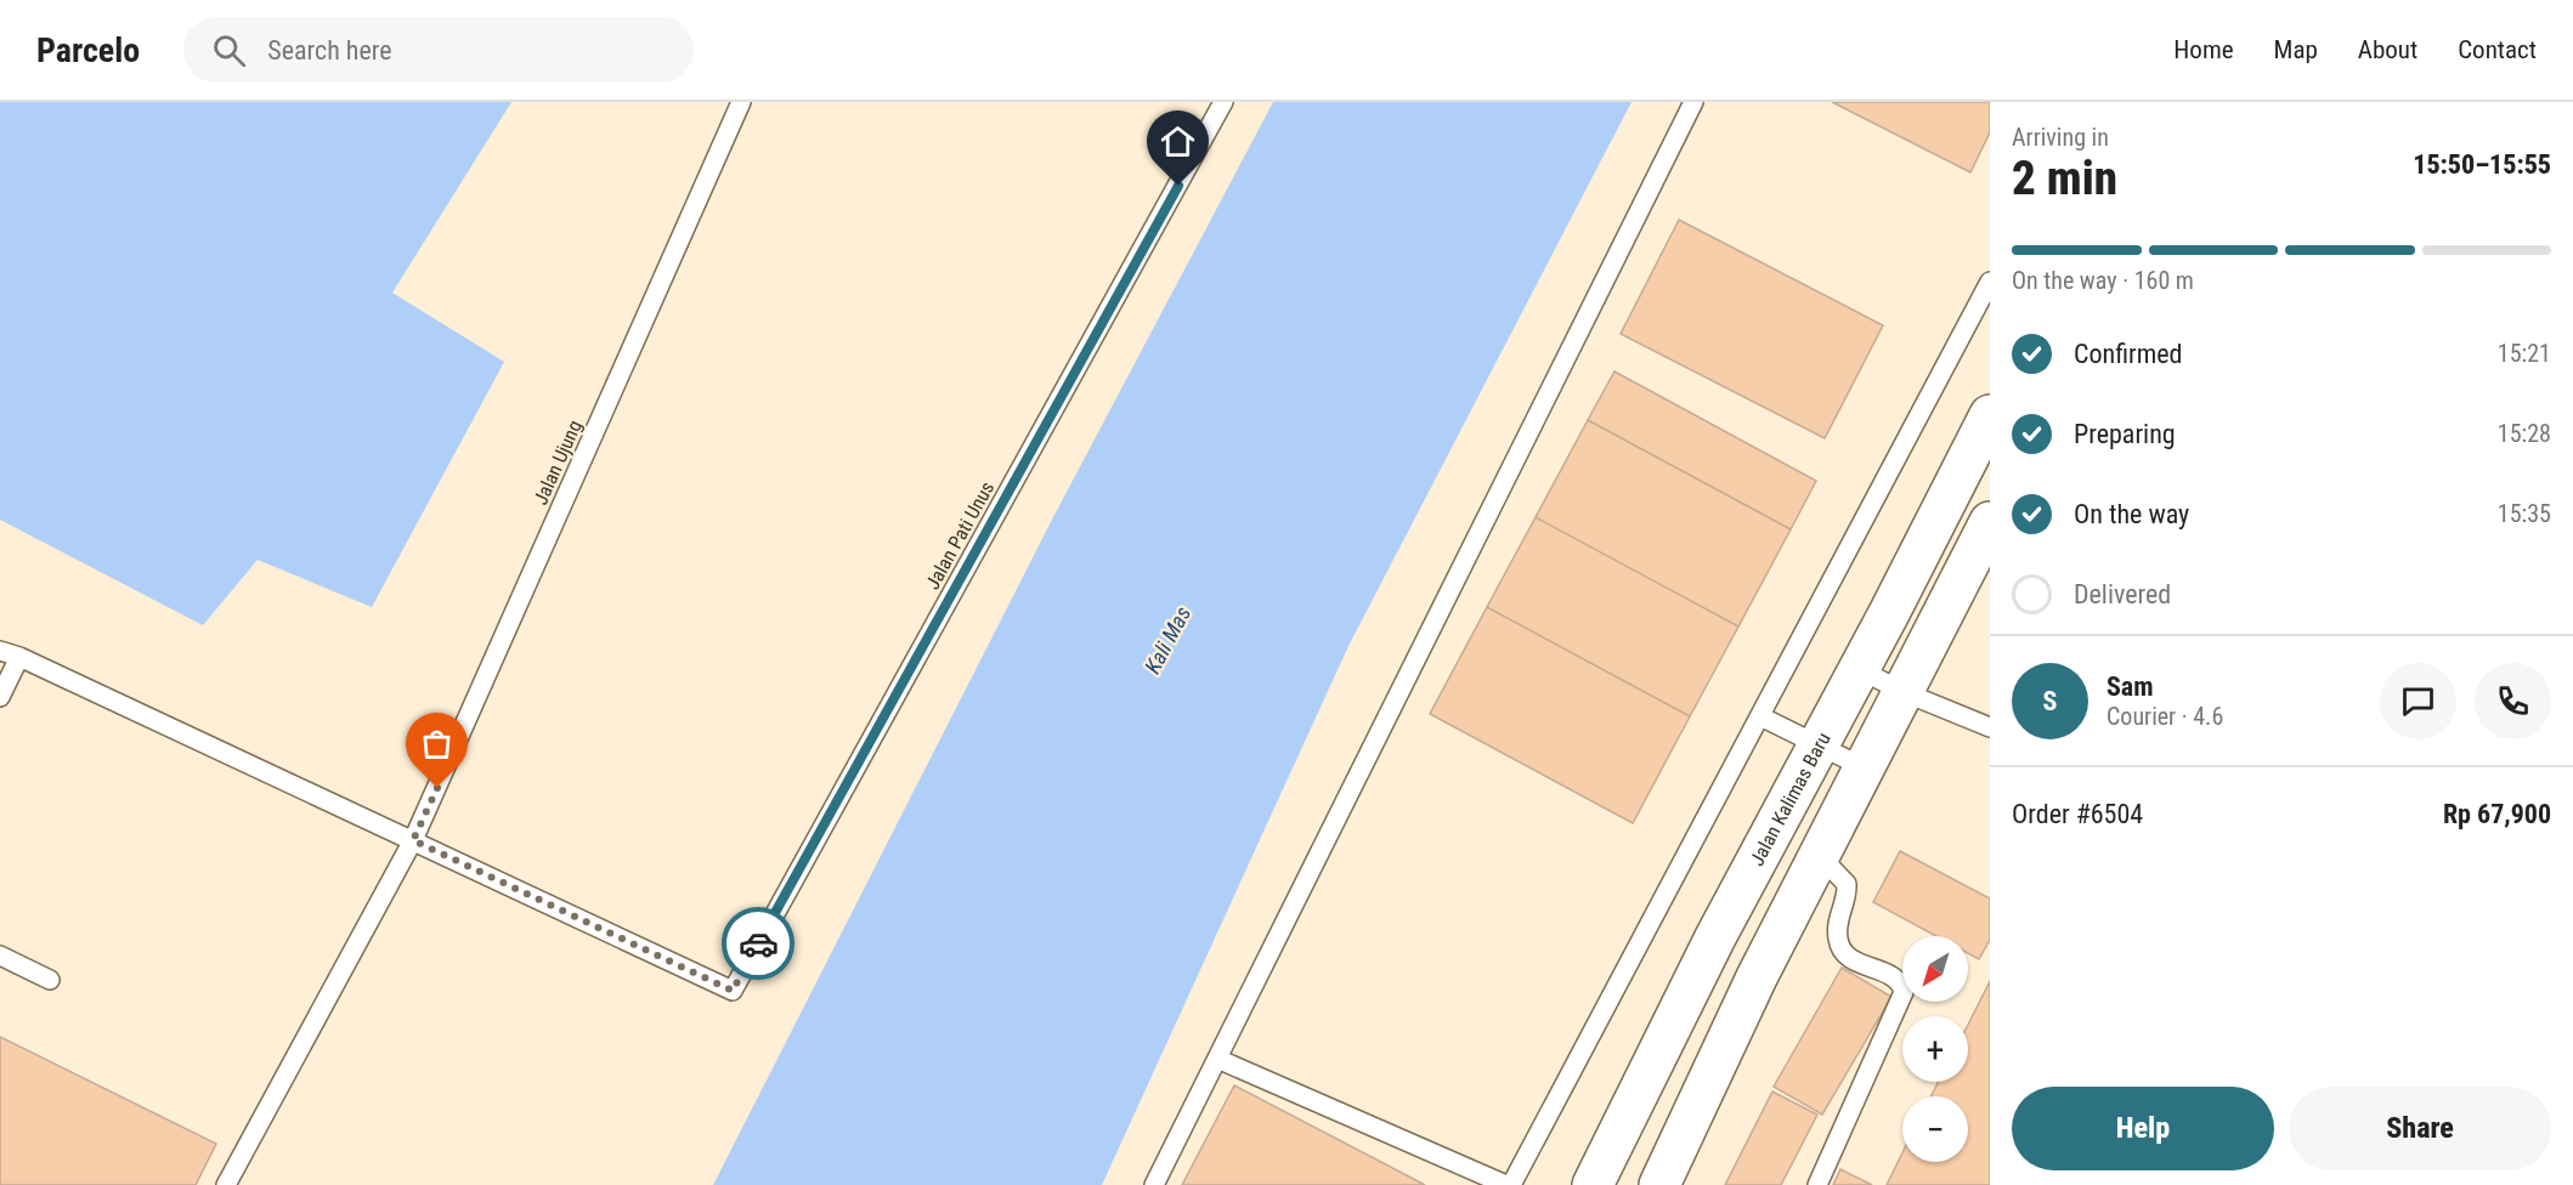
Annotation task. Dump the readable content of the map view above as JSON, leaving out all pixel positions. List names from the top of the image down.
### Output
{
  "streets": {
    "street": ["Jalan Kalimas Baru"],
    "lane": ["Jalan Ujung", "Jalan Pati Unus"]
  },
  "crossings": [
    ["Jalan Ujung", "Jalan Pati Unus"]
  ],
  "water": ["Kali Mas"],
  "north": "bottom left",
  "page": {
    "header": "Parcelo",
    "search": "Search here",
    "nav": [
      "Home",
      "Map",
      "About",
      "Contact"
    ],
    "heading": ["2 min", "Arriving in", "15:50–15:55"],
    "panel": [
      "Sam",
      "Courier · 4.6",
      "Order #6504",
      "Rp 67,900"
    ],
    "bar": "On the way · 160 m",
    "list": [
      ["Confirmed", "15:21"],
      ["Preparing", "15:28"],
      ["On the way", "15:35"],
      "Delivered"
    ],
    "round": "S",
    "map_buttons": ["+", "−"],
    "buttons": ["Help", "Share"]
  }
}
